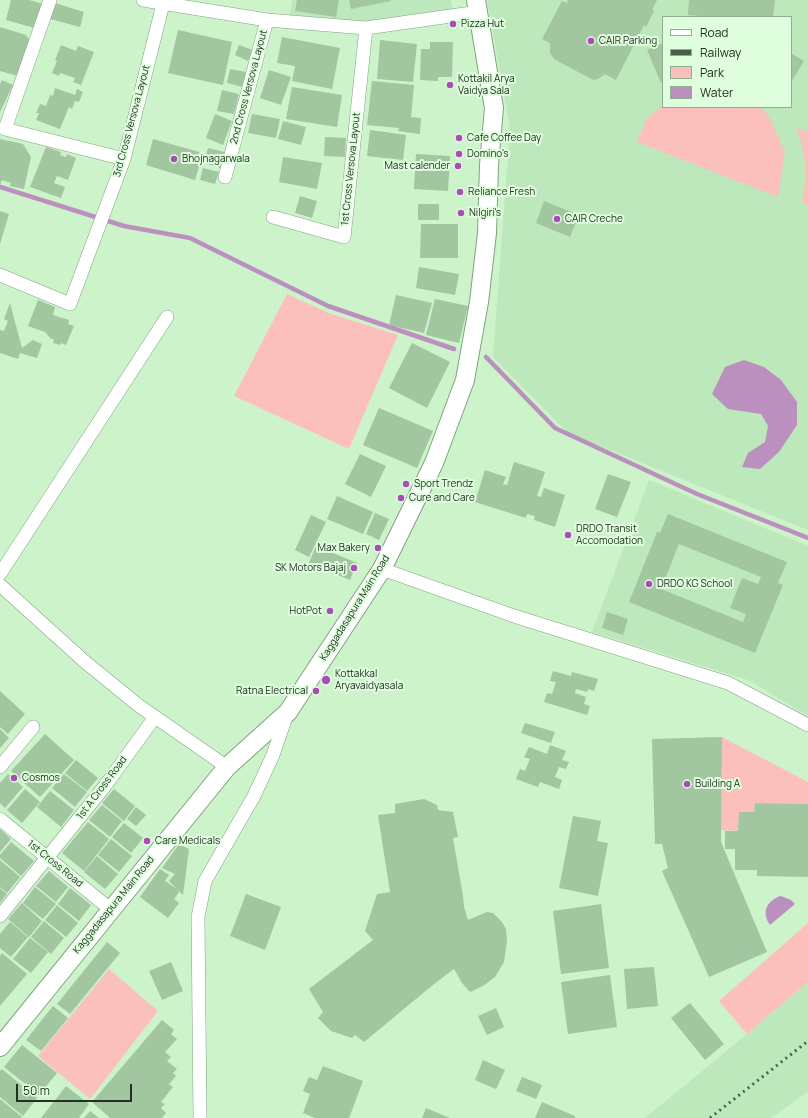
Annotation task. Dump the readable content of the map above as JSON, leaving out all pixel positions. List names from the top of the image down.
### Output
{
  "streets": {
    "main road": ["Kaggadasapura Main Road"],
    "street": [
      "2nd Cross Versova Layout",
      "3rd Cross Versova Layout",
      "1st Cross Versova Layout",
      "1st A Cross Road",
      "1st Cross Road"
    ]
  },
  "crossings": [
    ["Kaggadasapura Main Road", "1st Cross Road"],
    ["1st A Cross Road", "1st Cross Road"]
  ],
  "places": [
    "Pizza Hut",
    "CAIR Parking",
    "Kottakil Arya Vaidya Sala",
    "Cafe Coffee Day",
    "Domino's",
    "Bhojnagarwala",
    "Mast calender",
    "Reliance Fresh",
    "Nilgiri's",
    "CAIR Creche",
    "Sport Trendz",
    "Cure and Care",
    "DRDO Transit Accomodation",
    "Max Bakery",
    "SK Motors Bajaj",
    "DRDO KG School",
    "HotPot",
    "Kottakkal Aryavaidyasala",
    "Ratna Electrical",
    "Cosmos",
    "Building A",
    "Care Medicals"
  ],
  "legend": [
    "Road",
    "Railway",
    "Park",
    "Water"
  ],
  "scale_bar": "50 m"
}
